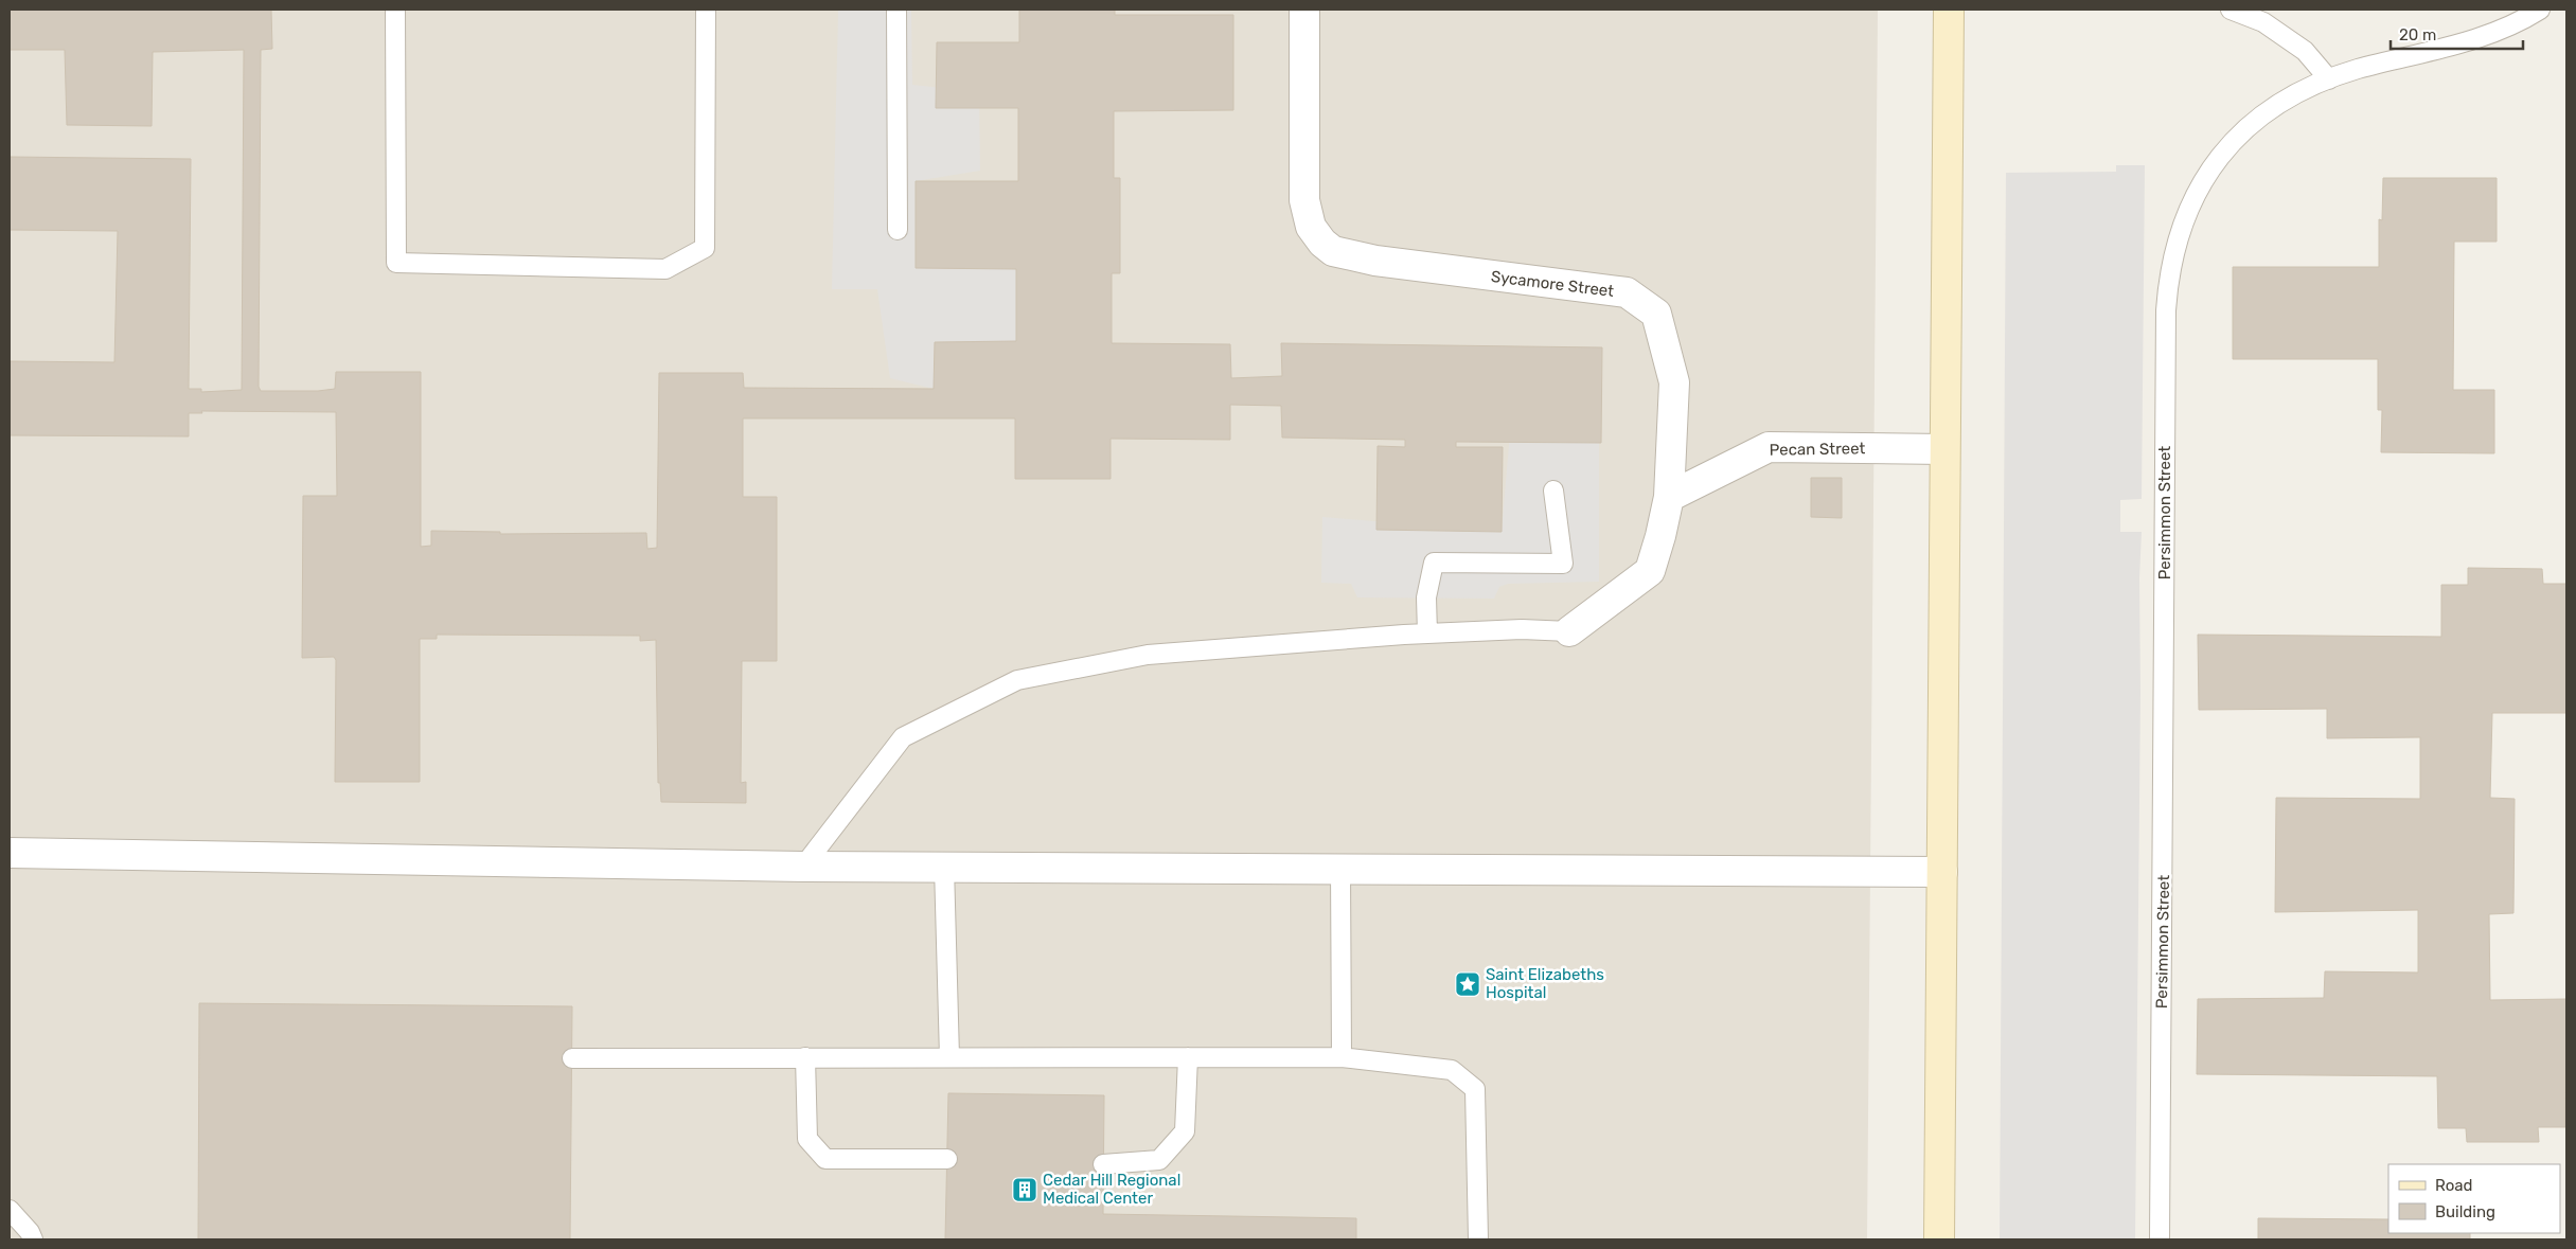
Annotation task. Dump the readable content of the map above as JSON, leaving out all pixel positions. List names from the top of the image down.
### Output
{
  "streets": {
    "street": ["Sycamore Street", "Pecan Street"],
    "lane": ["Persimmon Street"]
  },
  "crossings": [
    ["Sycamore Street", "Pecan Street"]
  ],
  "places": {
    "place": ["Saint Elizabeths Hospital"],
    "building": ["Cedar Hill Regional Medical Center"]
  },
  "legend": ["Road", "Building"],
  "scale_bar": "20 m"
}
